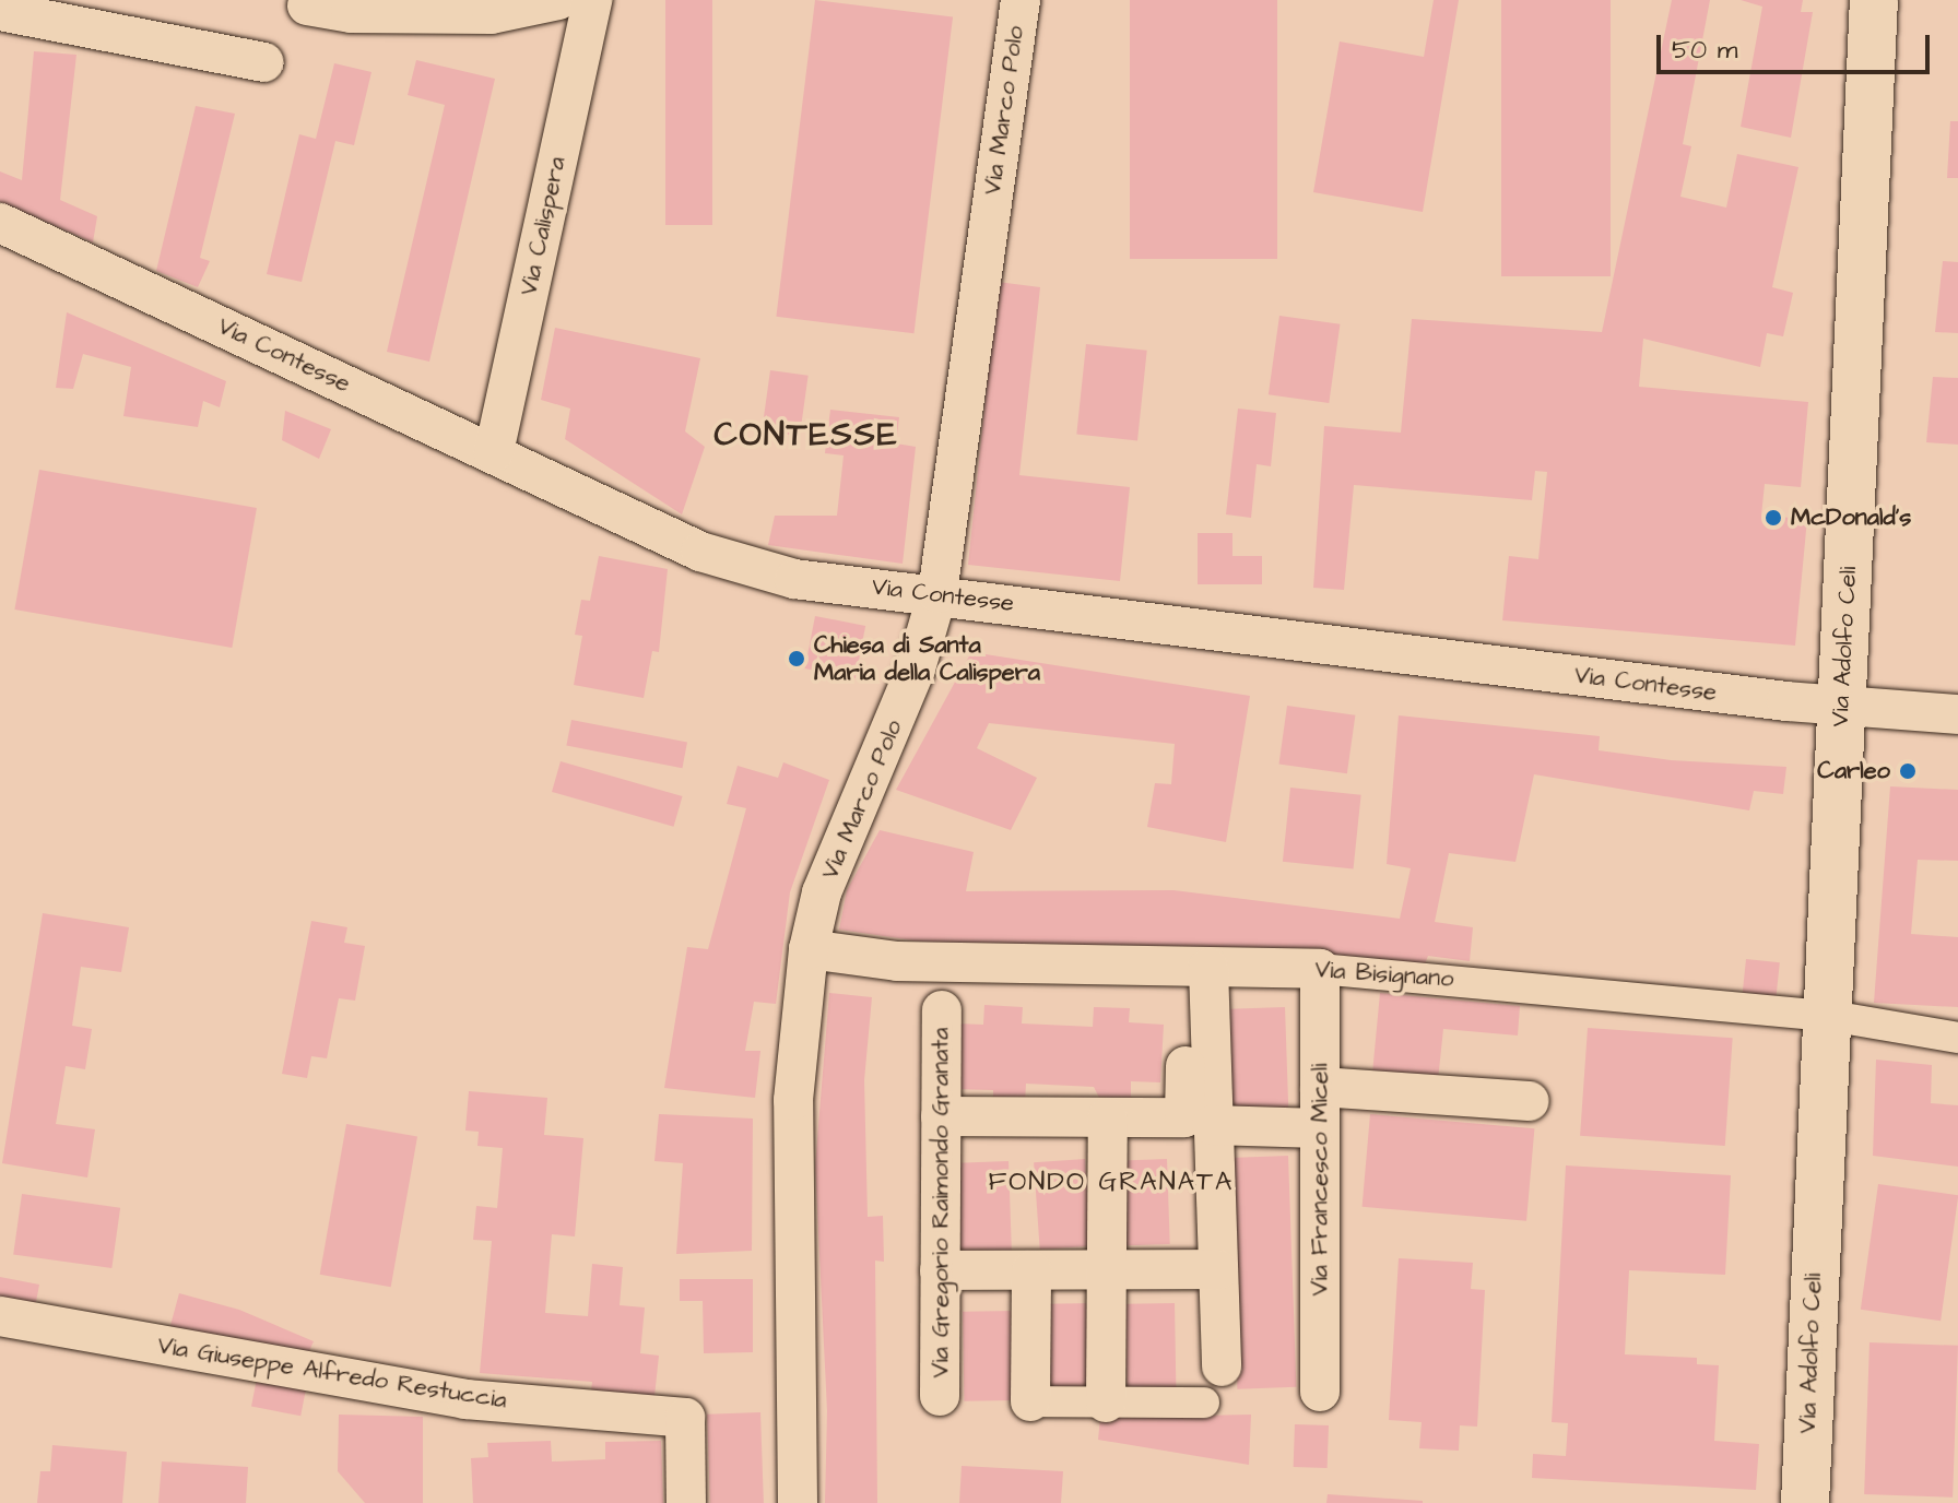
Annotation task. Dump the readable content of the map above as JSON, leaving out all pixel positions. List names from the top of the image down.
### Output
{
  "streets": {
    "main road": ["Via Adolfo Celi"],
    "street": [
      "Via Marco Polo",
      "Via Calispera",
      "Via Contesse",
      "Via Bisignano",
      "Via Francesco Miceli",
      "Via Gregorio Raimondo Granata",
      "Via Giuseppe Alfredo Restuccia"
    ]
  },
  "crossings": [
    ["Via Marco Polo", "Via Contesse"],
    ["Via Marco Polo", "Via Bisignano"],
    ["Via Calispera", "Via Contesse"],
    ["Via Contesse", "Via Adolfo Celi"],
    ["Via Adolfo Celi", "Via Bisignano"],
    ["Via Bisignano", "Via Francesco Miceli"]
  ],
  "districts": ["CONTESSE", "FONDO GRANATA"],
  "places": ["McDonald's", "Chiesa di Santa Maria della Calispera", "Carleo"],
  "scale_bar": "50 m"
}
